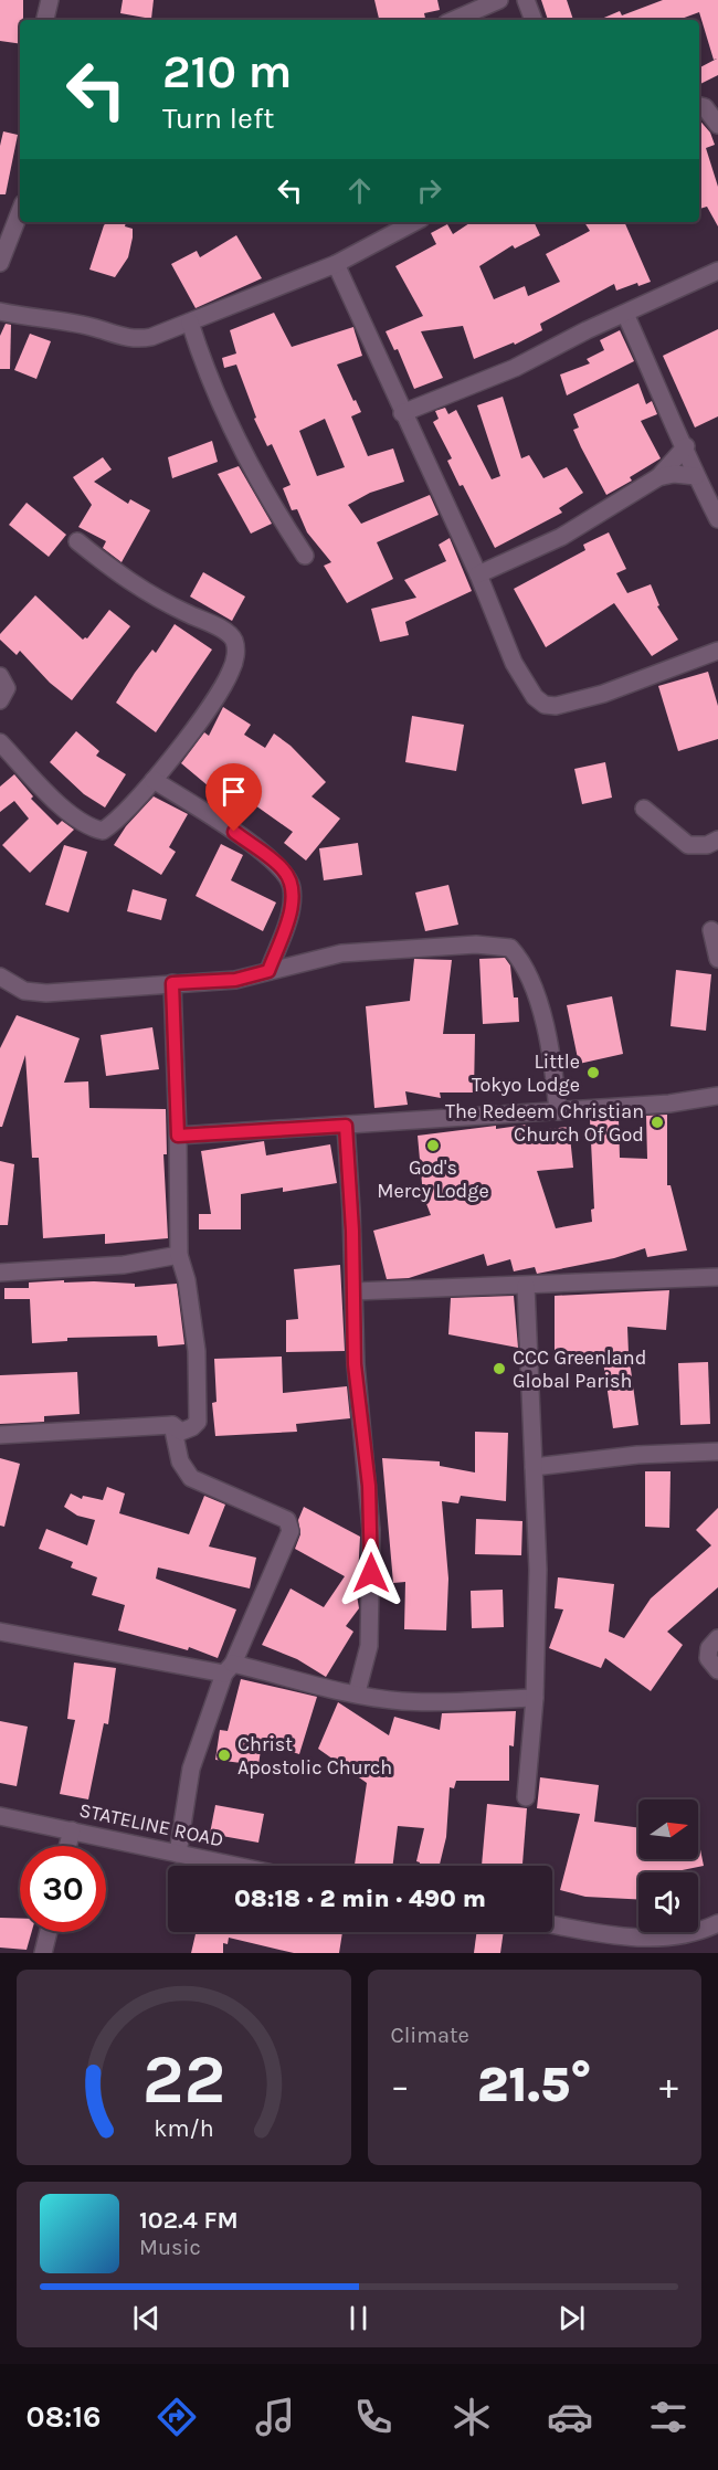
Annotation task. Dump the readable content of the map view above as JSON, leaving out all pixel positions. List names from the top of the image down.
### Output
{
  "streets": {
    "street": ["STATELINE ROAD"]
  },
  "places": [
    "Little Tokyo Lodge",
    "The Redeem Christian Church Of God",
    "God's Mercy Lodge",
    "CCC Greenland Global Parish",
    "Christ Apostolic Church"
  ],
  "north": "right",
  "page": {
    "turn": ["210 m", "Turn left"],
    "limit": "30",
    "trip": "08:18 · 2 min · 490 m",
    "tile": "Climate",
    "heat": ["−", "21.5°", "+"],
    "song": ["102.4 FM", "Music"],
    "tabs": "08:16",
    "gauge": ["22", "km/h"]
  }
}
